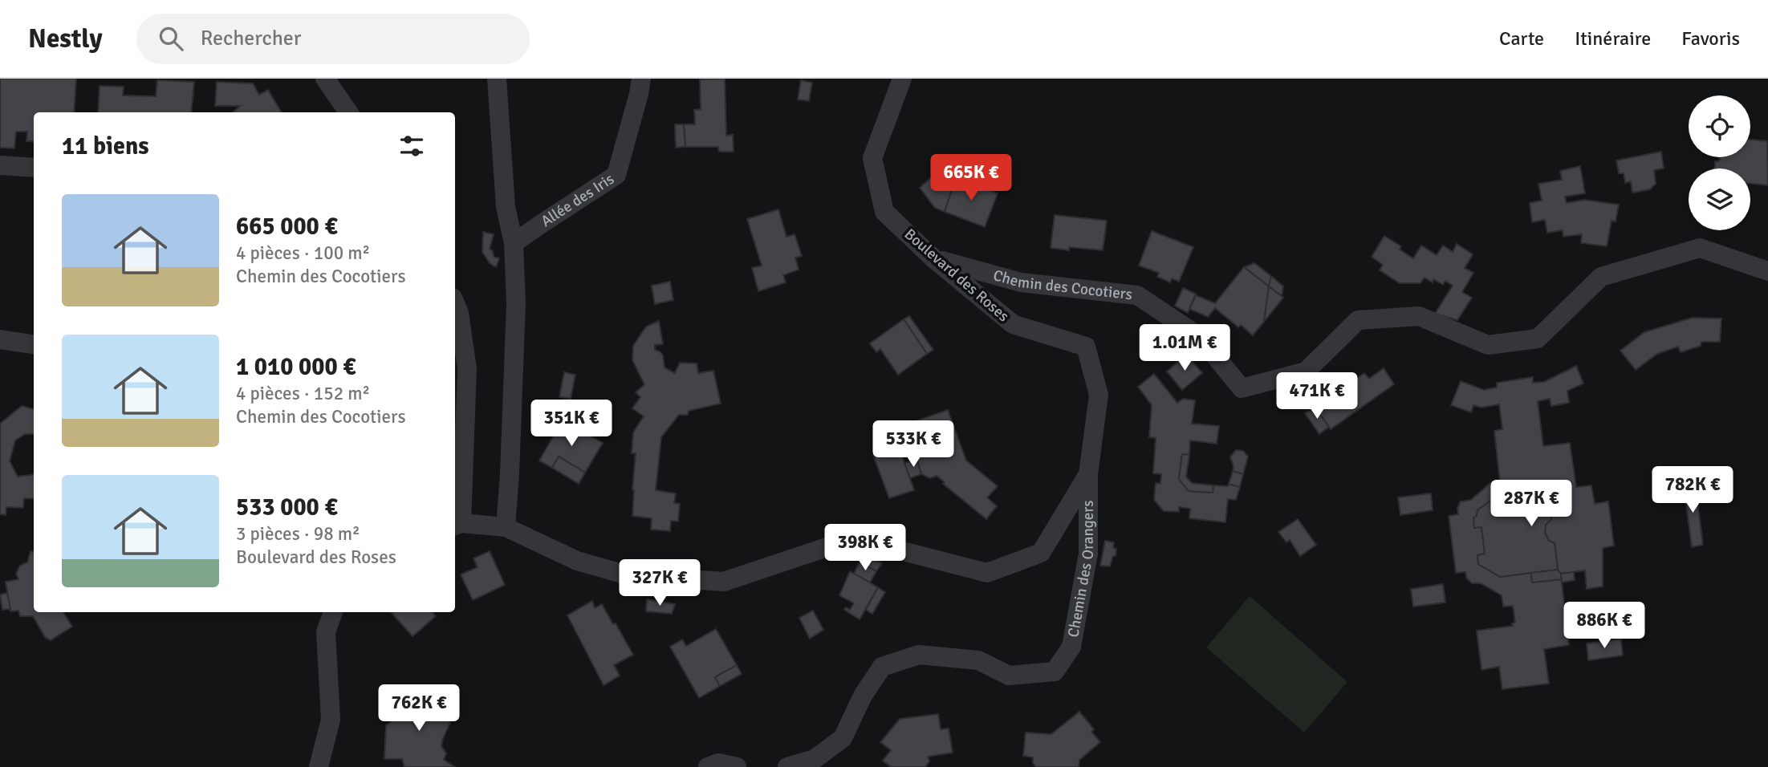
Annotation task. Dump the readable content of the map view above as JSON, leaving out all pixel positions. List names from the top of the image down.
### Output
{
  "streets": {
    "street": [
      "Allée des Iris",
      "Boulevard des Roses",
      "Chemin des Cocotiers",
      "Chemin des Orangers"
    ]
  },
  "crossings": [
    ["Boulevard des Roses", "Chemin des Cocotiers"],
    ["Boulevard des Roses", "Chemin des Orangers"]
  ],
  "page": {
    "header": "Nestly",
    "search": "Rechercher",
    "nav": ["Carte", "Itinéraire", "Favoris"],
    "heading": "11 biens",
    "price": [
      "665K €",
      "1.01M €",
      "471K €",
      "351K €",
      "533K €",
      "782K €",
      "287K €",
      "398K €",
      "327K €",
      "886K €",
      "762K €"
    ],
    "list": [
      {
        "name": "665 000 €",
        "note": "4 pièces · 100 m² · Chemin des Cocotiers"
      },
      {
        "name": "1 010 000 €",
        "note": "4 pièces · 152 m² · Chemin des Cocotiers"
      },
      {
        "name": "533 000 €",
        "note": "3 pièces · 98 m² · Boulevard des Roses"
      }
    ]
  }
}
